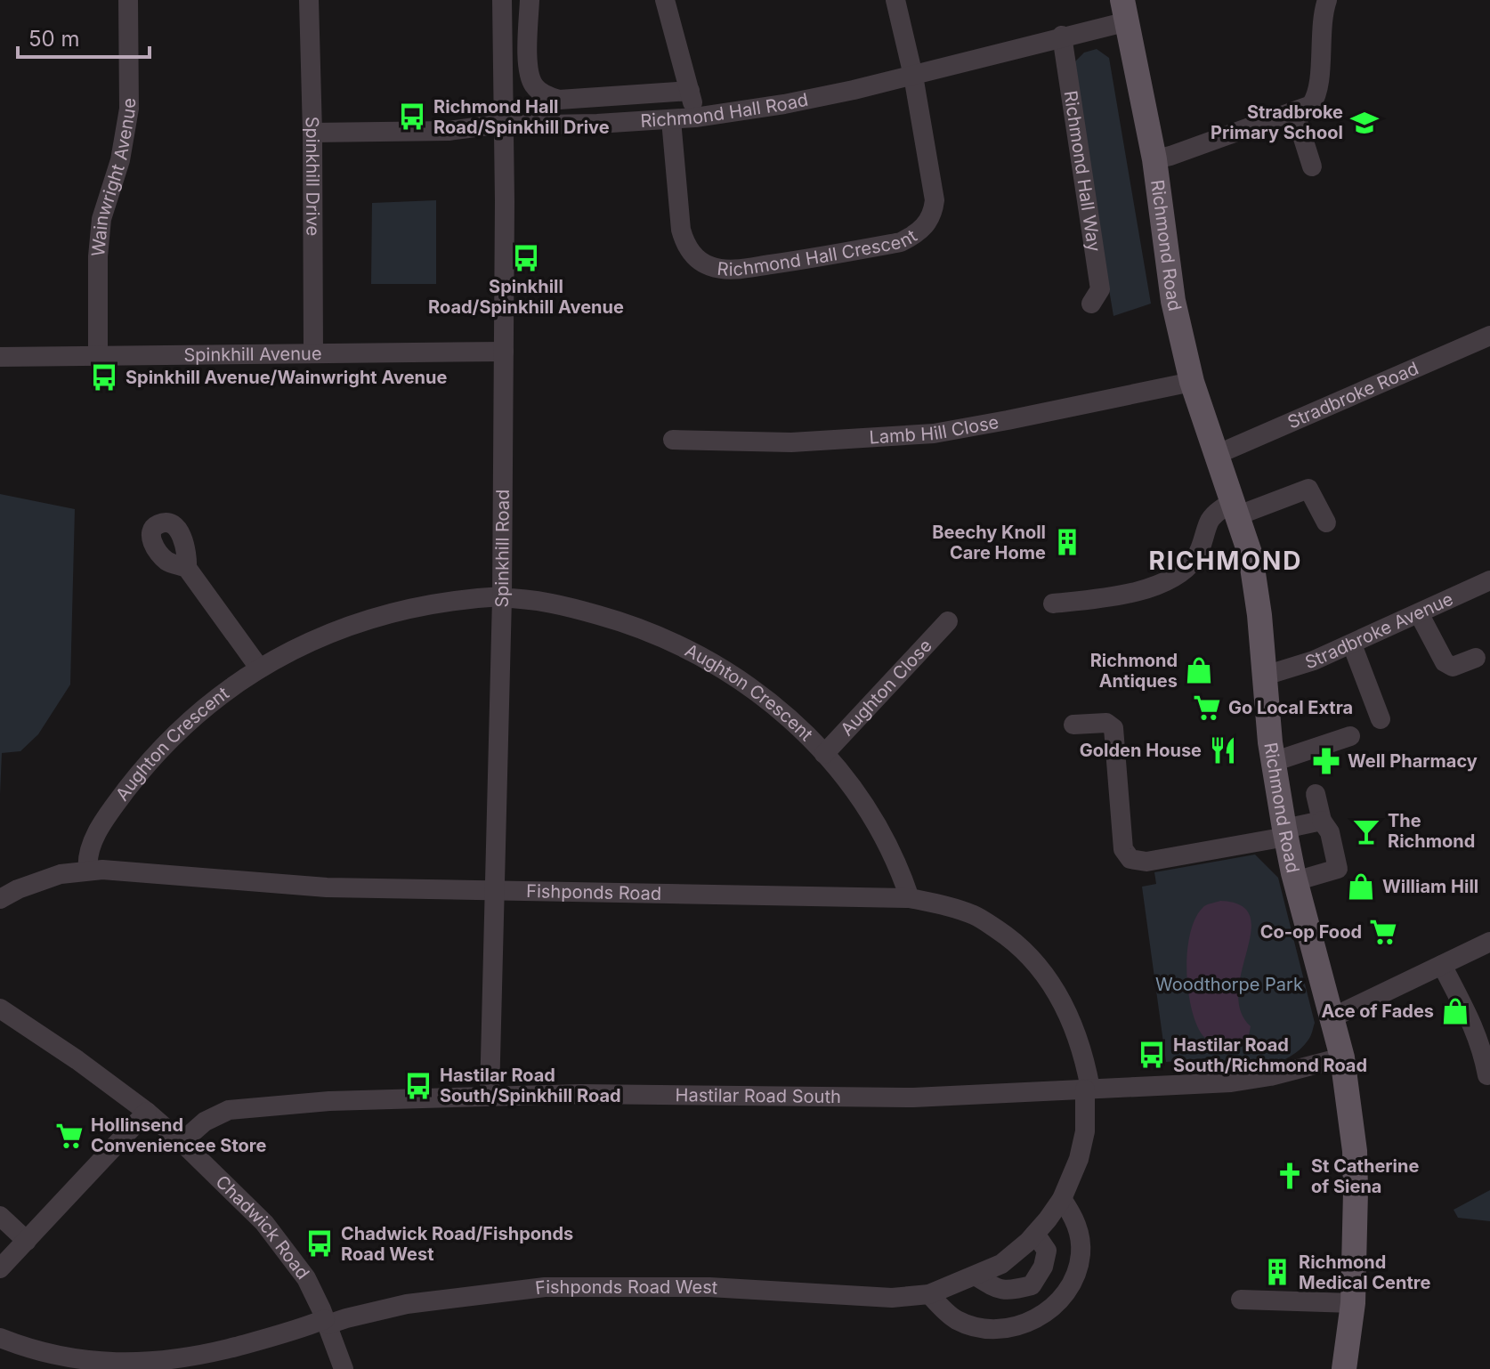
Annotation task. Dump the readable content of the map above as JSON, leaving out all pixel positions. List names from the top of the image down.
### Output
{
  "streets": {
    "main road": ["Richmond Road"],
    "street": [
      "Richmond Hall Road",
      "Richmond Hall Way",
      "Spinkhill Drive",
      "Wainwright Avenue",
      "Richmond Hall Crescent",
      "Spinkhill Avenue",
      "Stradbroke Road",
      "Lamb Hill Close",
      "Spinkhill Road",
      "Stradbroke Avenue",
      "Aughton Close",
      "Aughton Crescent",
      "Fishponds Road",
      "Hastilar Road South",
      "Chadwick Road",
      "Fishponds Road West"
    ]
  },
  "crossings": [
    ["Richmond Hall Road", "Richmond Hall Way"],
    ["Richmond Hall Road", "Spinkhill Drive"],
    ["Richmond Hall Road", "Richmond Road"],
    ["Richmond Hall Road", "Richmond Hall Crescent"],
    ["Richmond Hall Road", "Spinkhill Road"],
    ["Spinkhill Drive", "Spinkhill Avenue"],
    ["Wainwright Avenue", "Spinkhill Avenue"],
    ["Richmond Road", "Stradbroke Road"],
    ["Richmond Road", "Lamb Hill Close"],
    ["Richmond Road", "Stradbroke Avenue"],
    ["Richmond Road", "Hastilar Road South"],
    ["Spinkhill Avenue", "Spinkhill Road"],
    ["Spinkhill Road", "Aughton Crescent"],
    ["Spinkhill Road", "Fishponds Road"],
    ["Spinkhill Road", "Hastilar Road South"],
    ["Aughton Close", "Aughton Crescent"],
    ["Aughton Crescent", "Fishponds Road"],
    ["Fishponds Road", "Hastilar Road South"],
    ["Fishponds Road", "Fishponds Road West"],
    ["Hastilar Road South", "Chadwick Road"],
    ["Hastilar Road South", "Fishponds Road West"],
    ["Chadwick Road", "Fishponds Road West"]
  ],
  "districts": ["RICHMOND"],
  "parks": ["Woodthorpe Park"],
  "places": {
    "bus stop": [
      "Richmond Hall Road/Spinkhill Drive",
      "Spinkhill Road/Spinkhill Avenue",
      "Spinkhill Avenue/Wainwright Avenue",
      "Hastilar Road South/Richmond Road",
      "Hastilar Road South/Spinkhill Road",
      "Chadwick Road/Fishponds Road West"
    ],
    "school or university": ["Stradbroke Primary School"],
    "building": ["Beechy Knoll Care Home", "Richmond Medical Centre"],
    "shop": ["Richmond Antiques", "William Hill", "Ace of Fades"],
    "supermarket": ["Go Local Extra", "Co-op Food", "Hollinsend Conveniencee Store"],
    "restaurant": ["Golden House"],
    "pharmacy": ["Well Pharmacy"],
    "bar": ["The Richmond"],
    "church": ["St Catherine of Siena"]
  },
  "scale_bar": "50 m"
}
